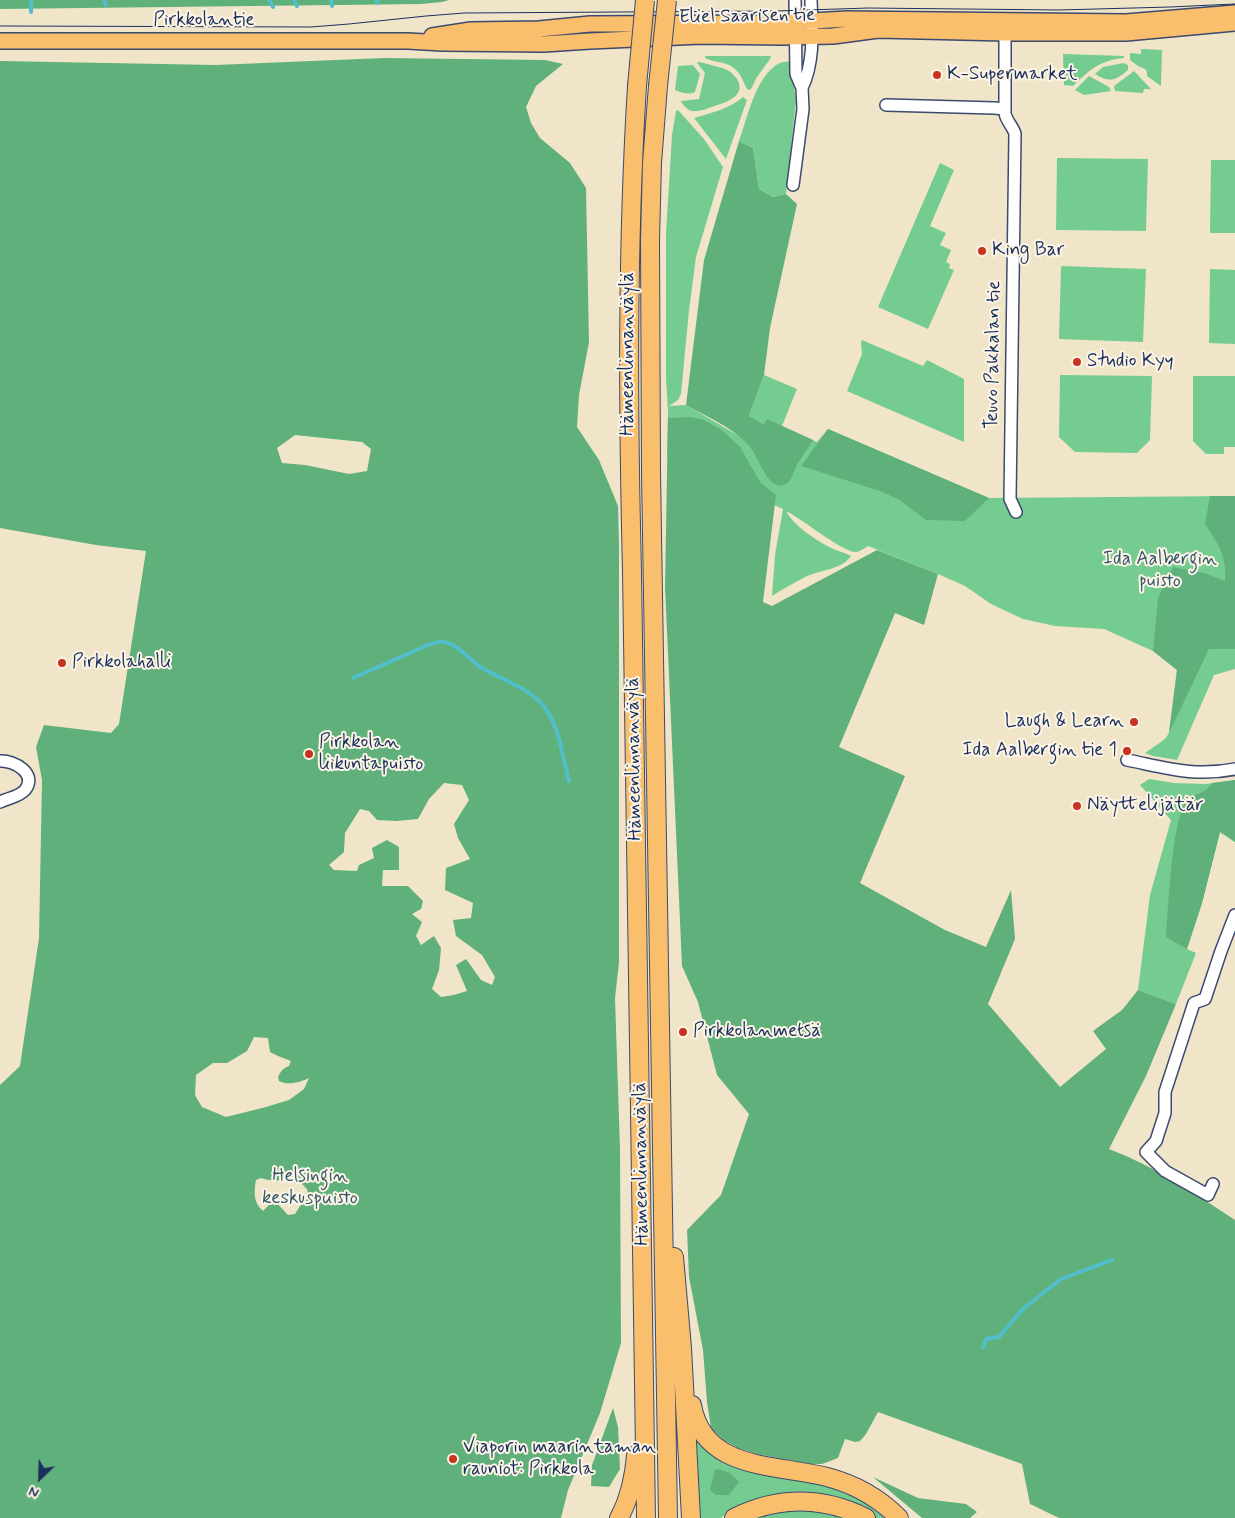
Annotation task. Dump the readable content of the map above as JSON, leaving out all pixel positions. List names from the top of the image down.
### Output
{
  "streets": {
    "highway": ["Hämeenlinnanväylä"],
    "main road": ["Eliel Saarisen tie", "Pirkkolantie"],
    "street": ["Teuvo Pakkalan tie"]
  },
  "crossings": [
    ["Eliel Saarisen tie", "Pirkkolantie"],
    ["Eliel Saarisen tie", "Teuvo Pakkalan tie"]
  ],
  "parks": ["Ida Aalbergin puisto", "Helsingin keskuspuisto"],
  "places": [
    "K-Supermarket",
    "King Bar",
    "Studio Kyy",
    "Pirkkolahalli",
    "Laugh & Learn",
    "Ida Aalbergin tie 1",
    "Pirkkolan liikuntapuisto",
    "Näyttelijätär",
    "Pirkkolanmetsä",
    "Viaporin maarintaman rauniot: Pirkkola"
  ],
  "north": "bottom left"
}
